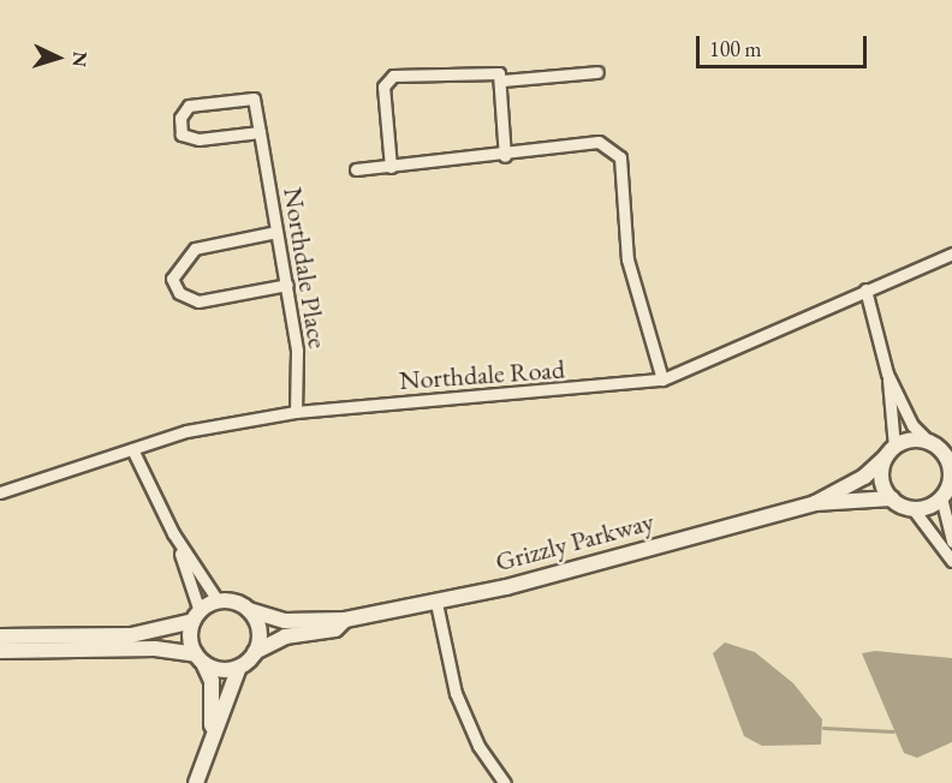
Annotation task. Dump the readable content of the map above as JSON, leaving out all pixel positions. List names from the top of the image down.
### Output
{
  "streets": {
    "street": ["Northdale Place", "Northdale Road", "Grizzly Parkway"]
  },
  "crossings": [
    ["Northdale Place", "Northdale Road"]
  ],
  "scale_bar": "100 m",
  "north": "right"
}
